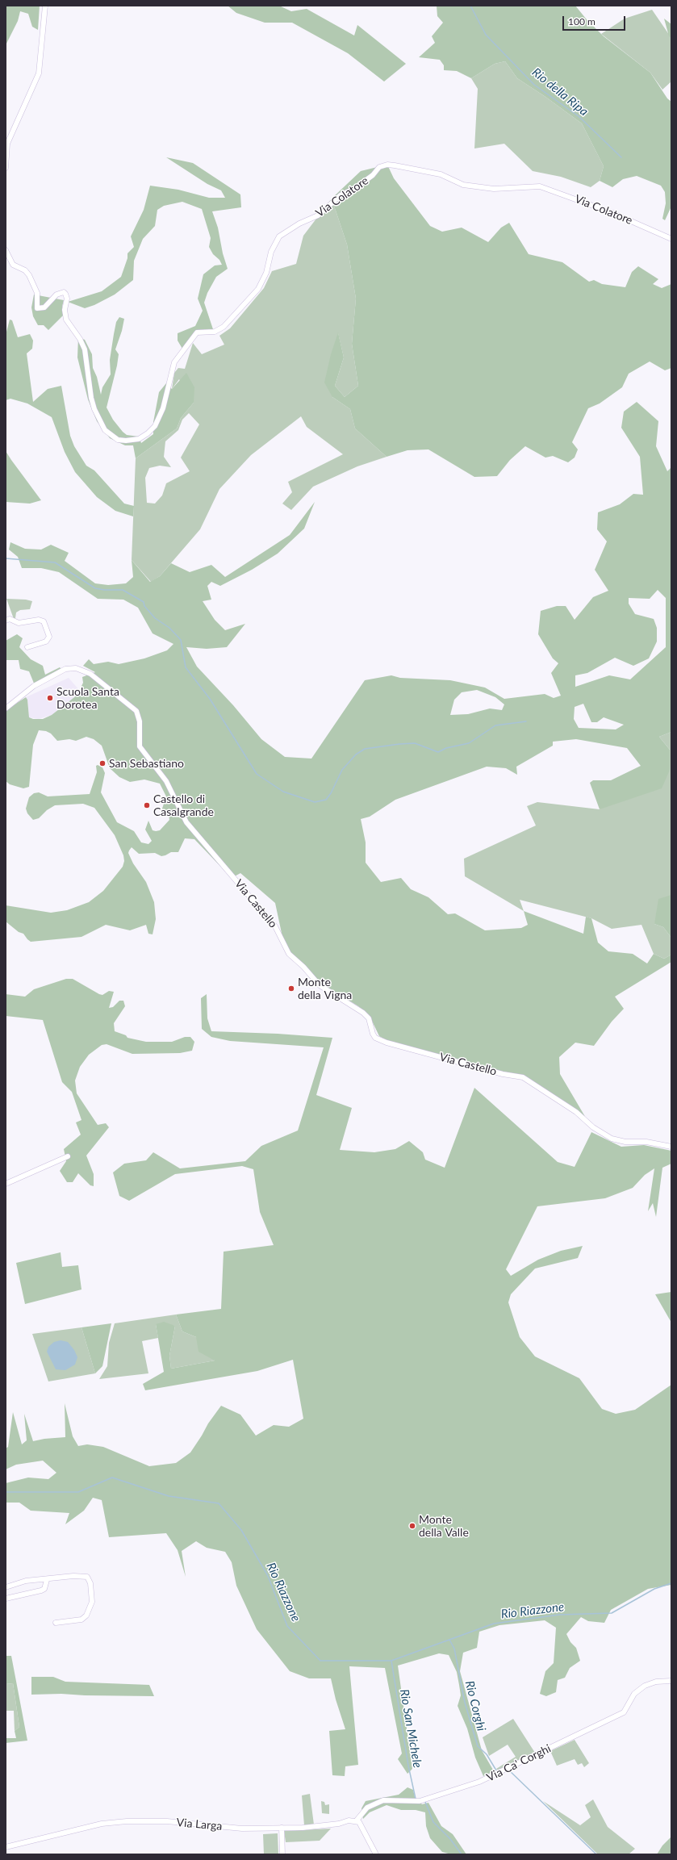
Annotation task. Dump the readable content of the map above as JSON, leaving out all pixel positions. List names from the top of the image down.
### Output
{
  "streets": {
    "street": [
      "Via Colatore",
      "Via Castello",
      "Via Ca' Corghi",
      "Via Larga"
    ]
  },
  "crossings": [
    ["Via Ca' Corghi", "Via Larga"]
  ],
  "water": [
    "Rio della Ripa",
    "Rio Riazzone",
    "Rio Corghi",
    "Rio San Michele"
  ],
  "places": [
    "Scuola Santa Dorotea",
    "San Sebastiano",
    "Castello di Casalgrande",
    "Monte della Vigna",
    "Monte della Valle"
  ],
  "scale_bar": "100 m"
}
